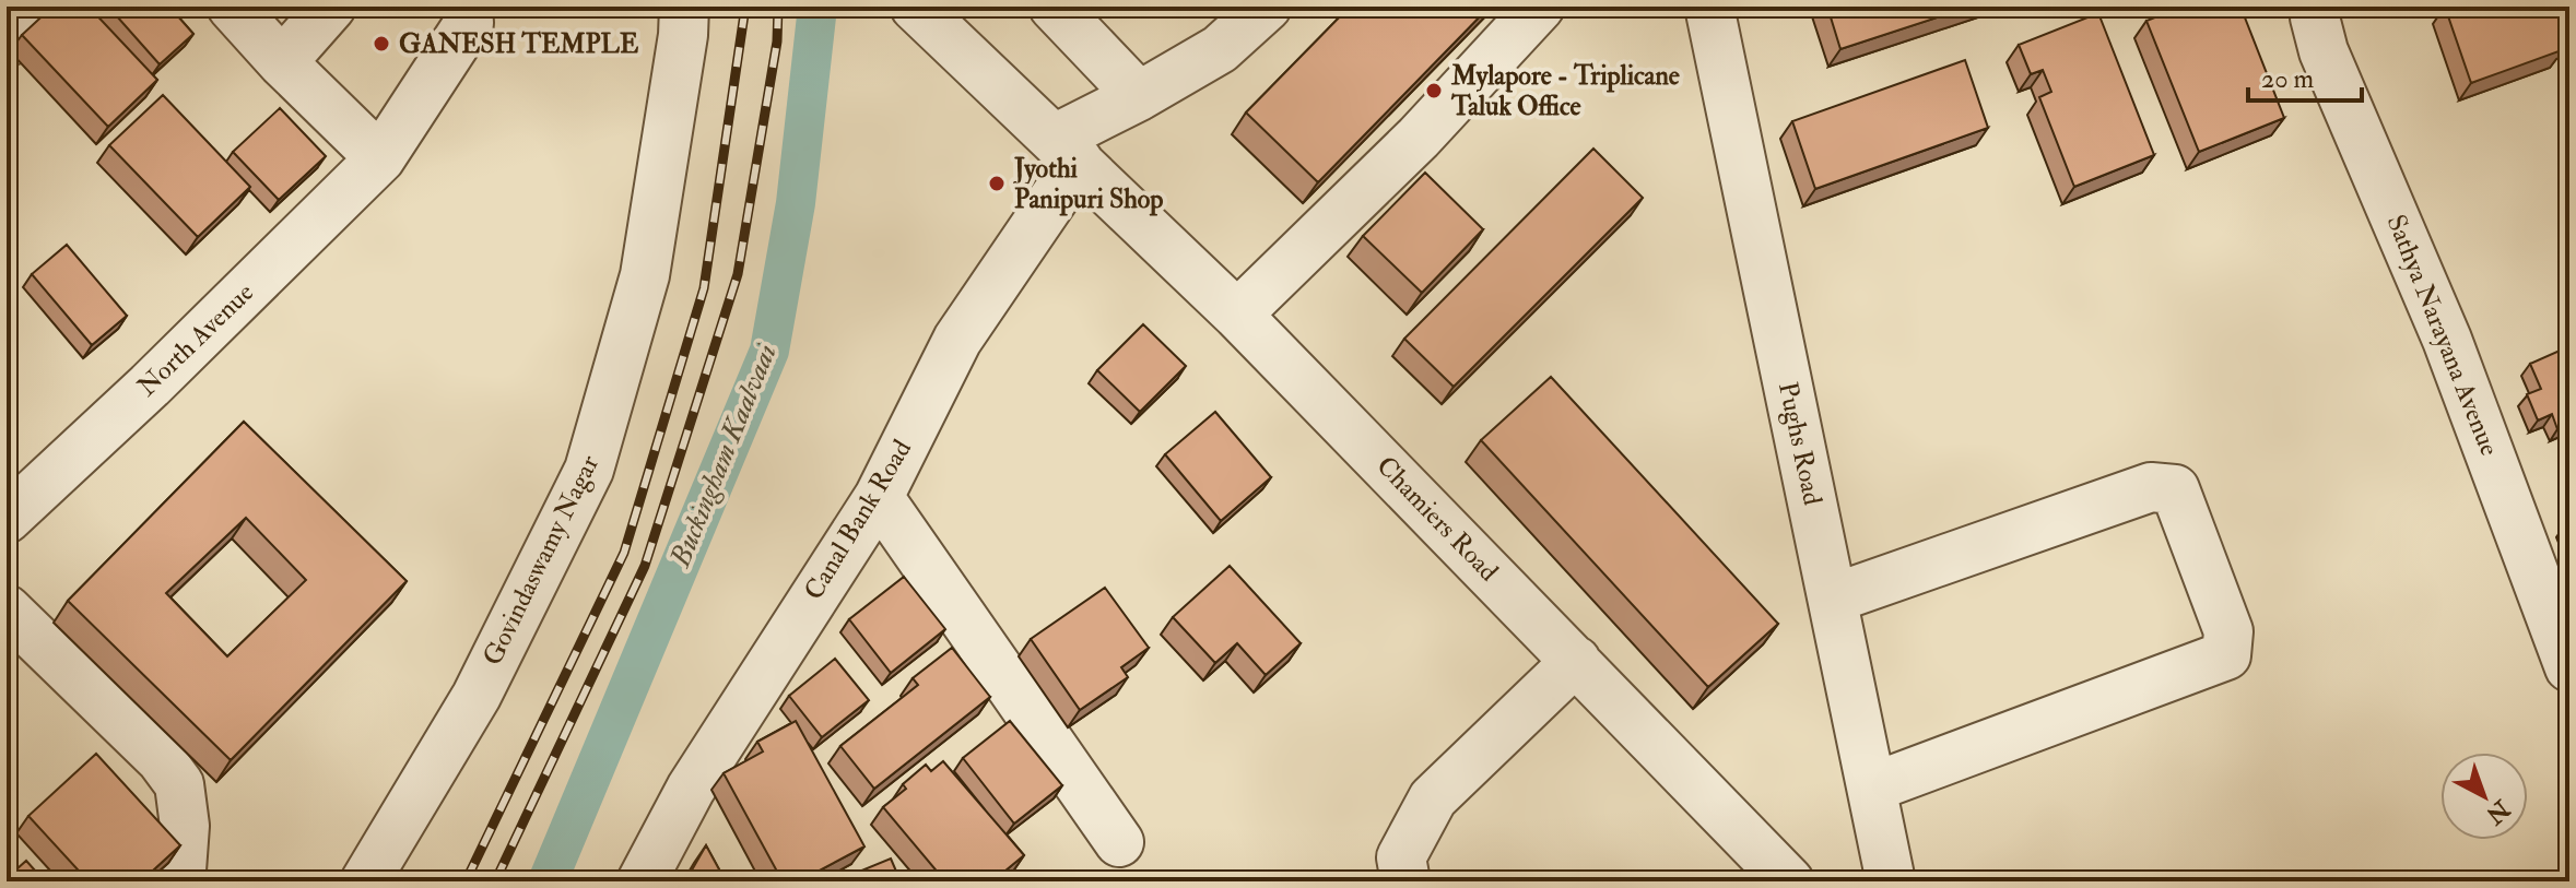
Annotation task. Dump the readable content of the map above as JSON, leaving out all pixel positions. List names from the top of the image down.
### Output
{
  "streets": {
    "street": [
      "Sathya Narayana Avenue",
      "North Avenue",
      "Pughs Road",
      "Chamiers Road",
      "Canal Bank Road",
      "Govindaswamy Nagar"
    ]
  },
  "crossings": [
    ["Chamiers Road", "Canal Bank Road"]
  ],
  "water": ["Buckingham Kaalvaai"],
  "places": ["GANESH TEMPLE", "Mylapore - Triplicane Taluk Office", "Jyothi Panipuri Shop"],
  "scale_bar": "20 m",
  "north": "bottom right"
}
